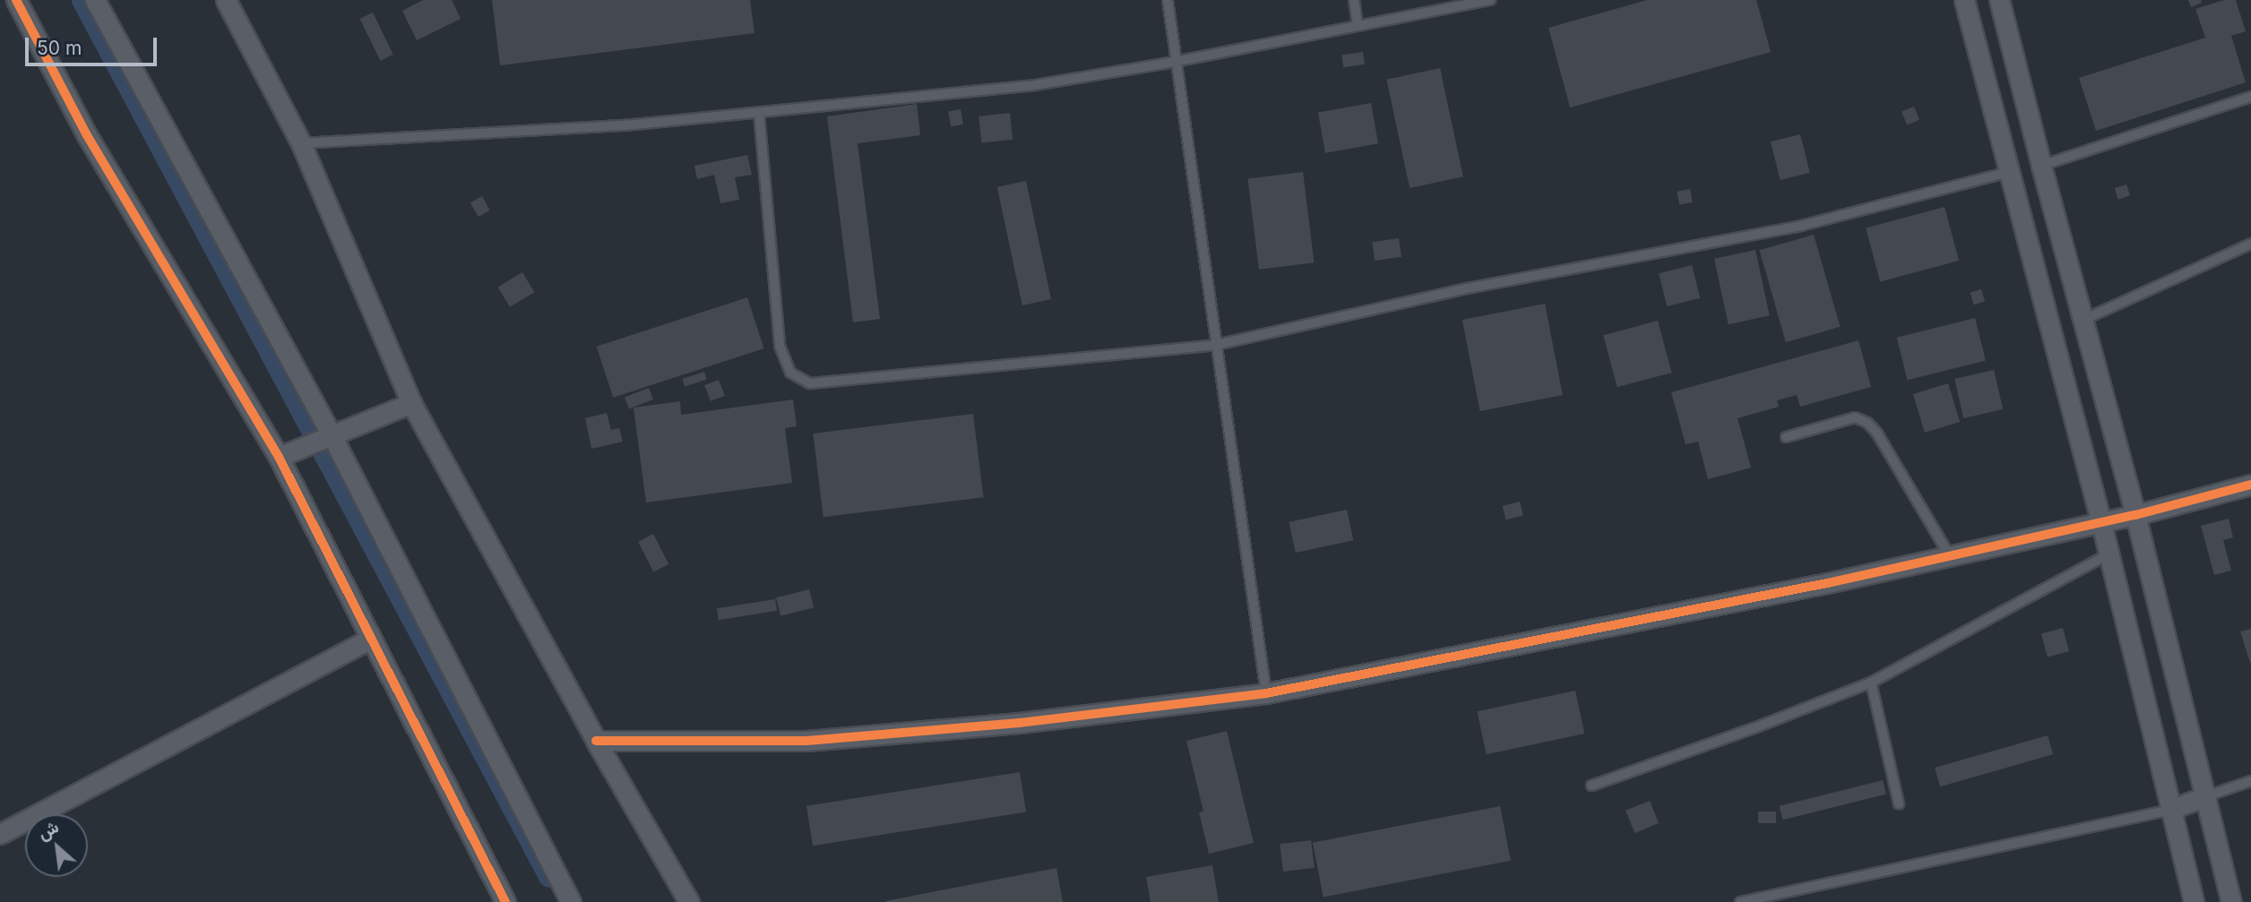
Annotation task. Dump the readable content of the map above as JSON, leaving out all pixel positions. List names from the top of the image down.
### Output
{
  "scale_bar": "50 m",
  "north": "top left"
}
